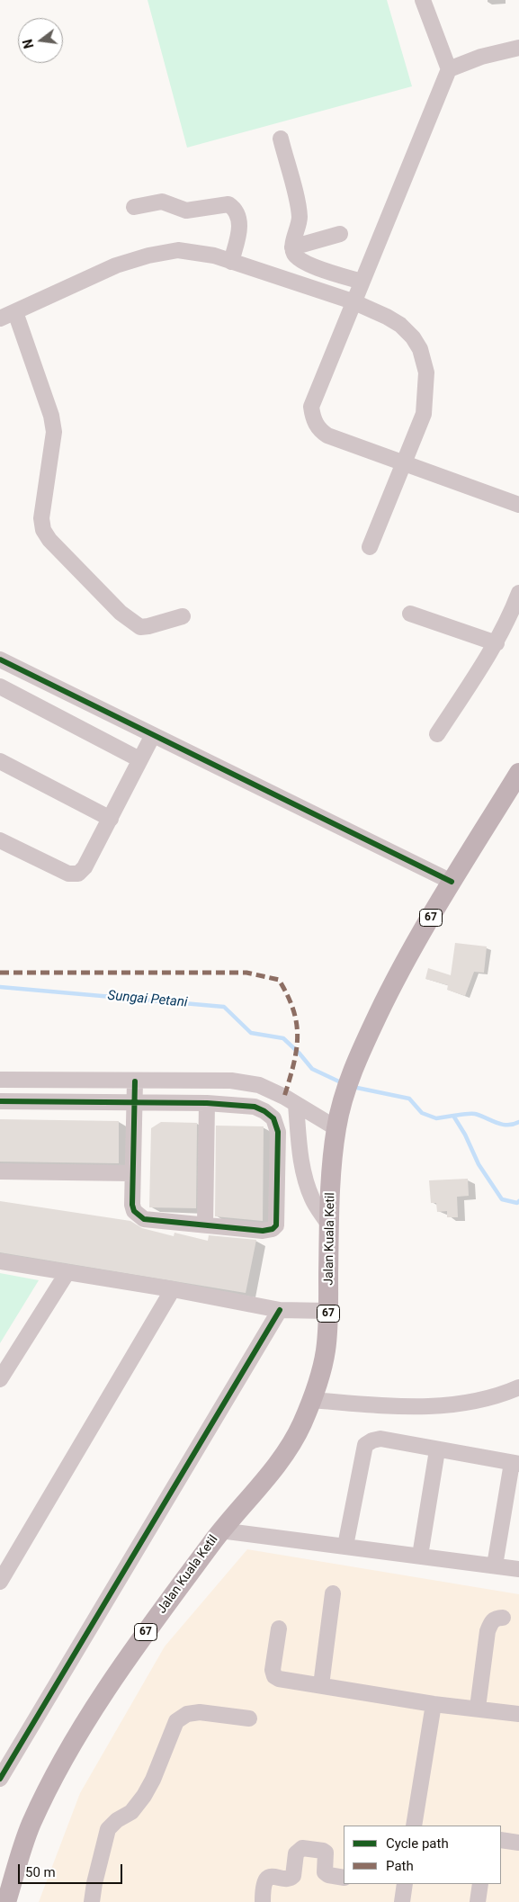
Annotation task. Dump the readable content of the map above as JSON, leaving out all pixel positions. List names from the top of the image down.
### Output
{
  "streets": {
    "main road": ["67", "Jalan Kuala Ketil"]
  },
  "water": ["Sungai Petani"],
  "legend": ["Cycle path", "Path"],
  "scale_bar": "50 m",
  "north": "left"
}
